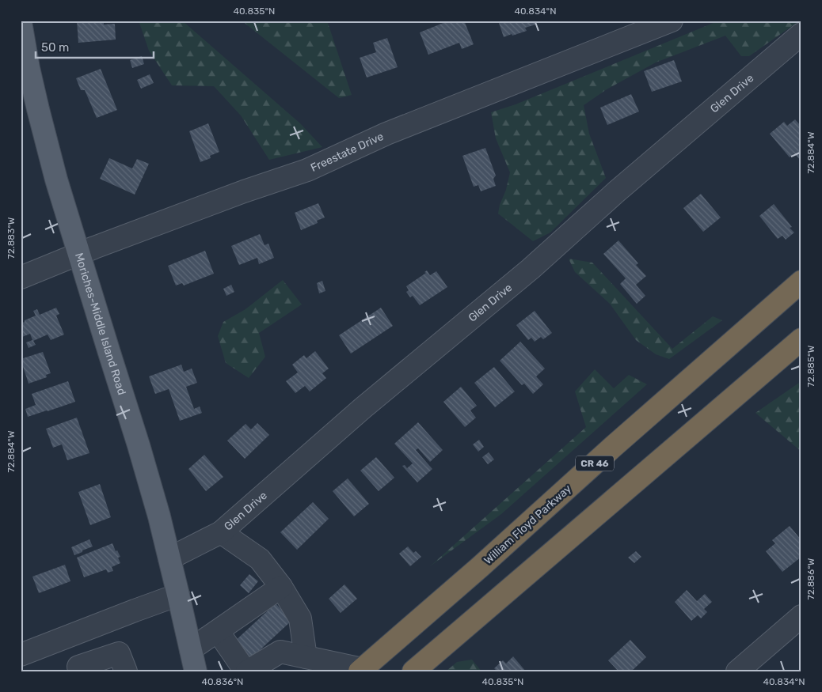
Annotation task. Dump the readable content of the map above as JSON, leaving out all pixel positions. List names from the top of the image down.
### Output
{
  "streets": {
    "highway": ["CR 46", "William Floyd Parkway"],
    "main road": ["Moriches-Middle Island Road"],
    "street": ["Glen Drive", "Freestate Drive"]
  },
  "crossings": [
    ["Glen Drive", "Moriches-Middle Island Road"],
    ["Freestate Drive", "Moriches-Middle Island Road"]
  ],
  "scale_bar": "50 m",
  "coordinates": [
    "40.835°N",
    "40.834°N",
    "72.884°W",
    "72.883°W",
    "72.885°W",
    "72.886°W",
    "40.836°N"
  ]
}
